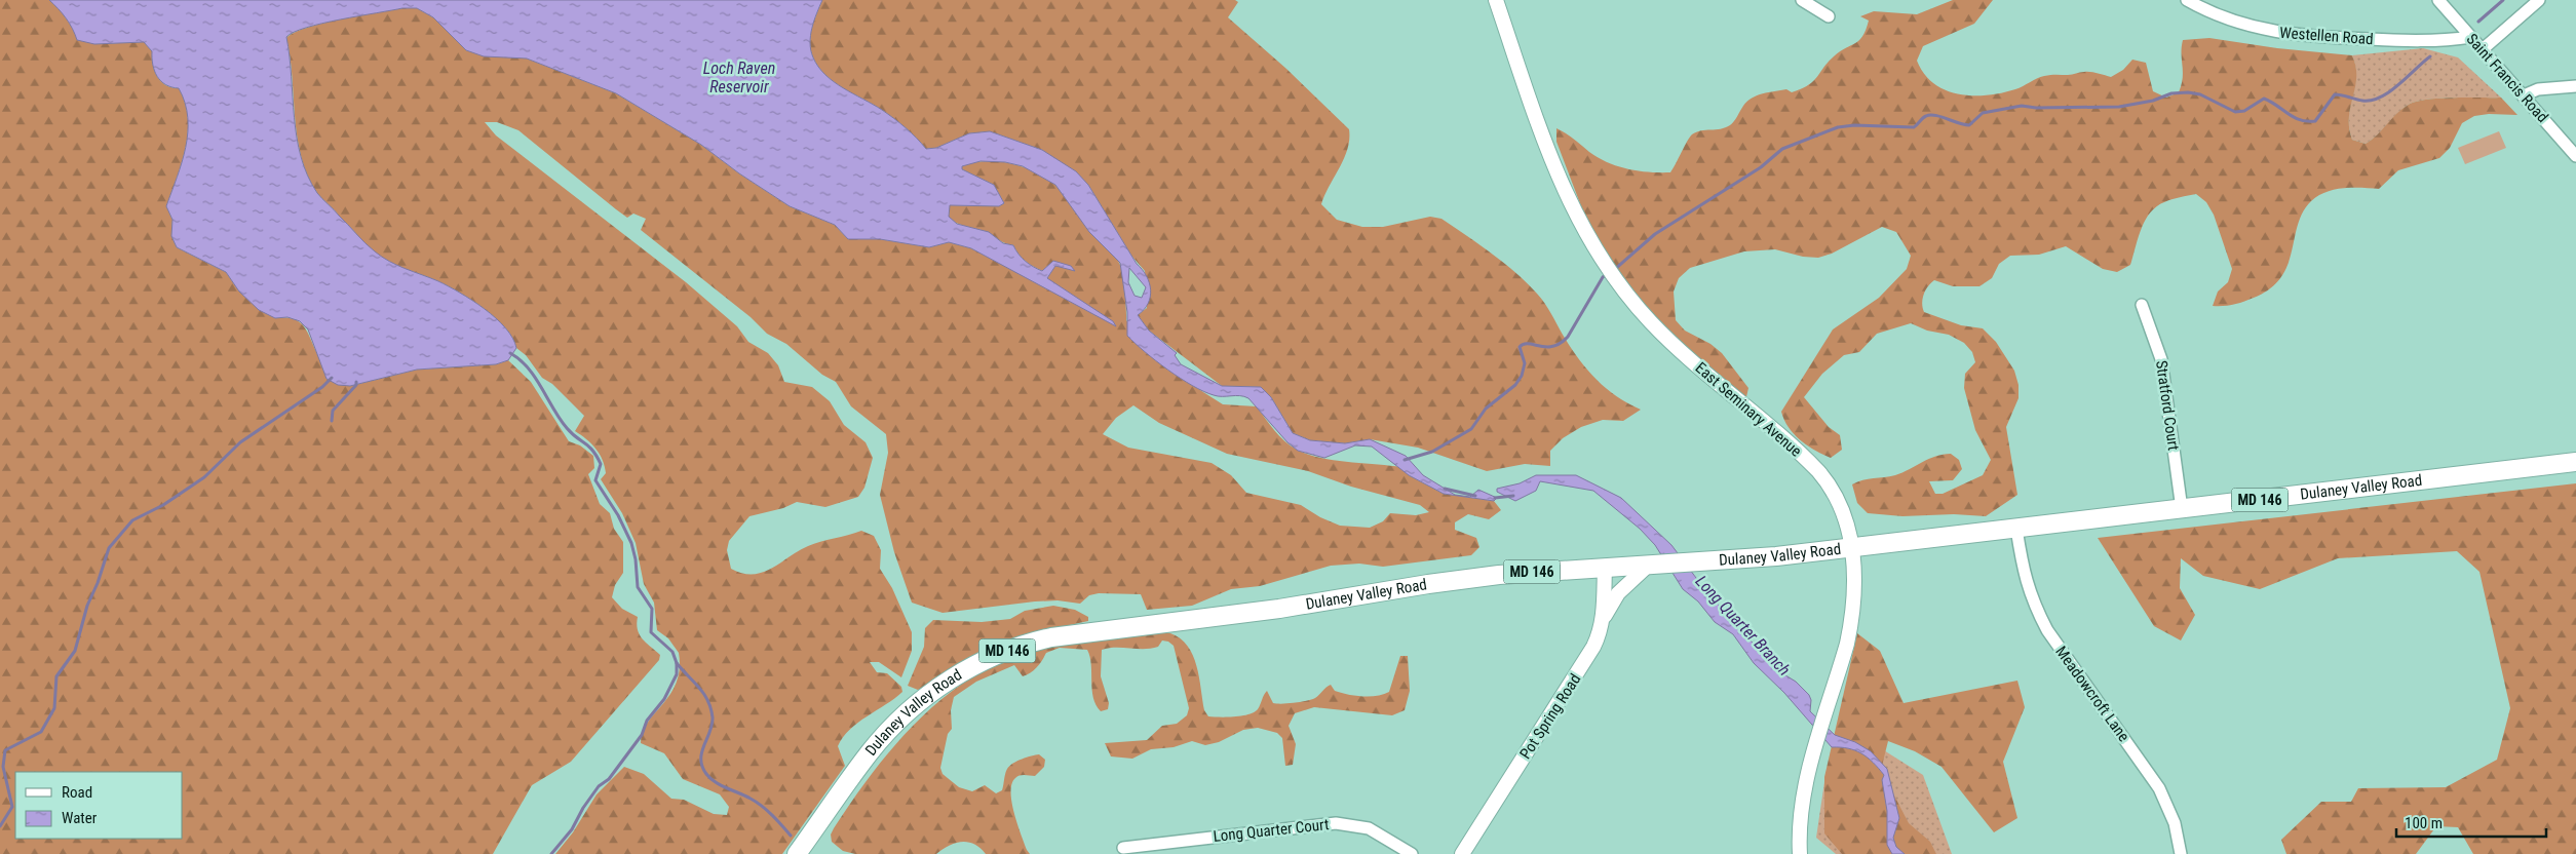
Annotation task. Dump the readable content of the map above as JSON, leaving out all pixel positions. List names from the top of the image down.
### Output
{
  "streets": {
    "main road": ["Dulaney Valley Road", "MD 146"],
    "street": [
      "Westellen Road",
      "Saint Francis Road",
      "Stratford Court",
      "East Seminary Avenue",
      "Meadowcroft Lane",
      "Pot Spring Road",
      "Long Quarter Court"
    ]
  },
  "crossings": [
    ["Westellen Road", "Saint Francis Road"],
    ["Stratford Court", "Dulaney Valley Road"],
    ["East Seminary Avenue", "Dulaney Valley Road"],
    ["Dulaney Valley Road", "Meadowcroft Lane"],
    ["Dulaney Valley Road", "Pot Spring Road"]
  ],
  "water": ["Loch Raven Reservoir", "Long Quarter Branch"],
  "legend": ["Road", "Water"],
  "scale_bar": "100 m"
}
